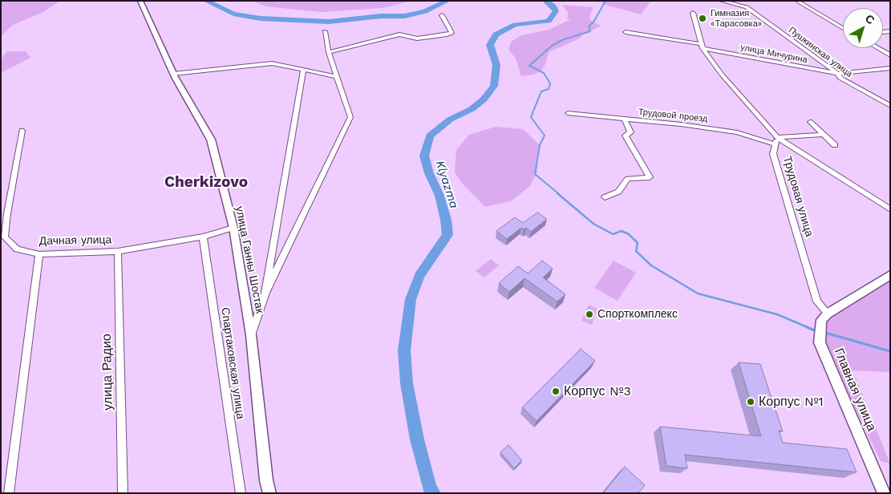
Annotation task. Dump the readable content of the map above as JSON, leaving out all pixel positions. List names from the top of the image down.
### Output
{
  "streets": {
    "main road": ["улица Ганны Шостак", "Главная улица"],
    "street": [
      "Пушкинская улица",
      "улица Мичурина",
      "Трудовой проезд",
      "Трудовая улица",
      "Дачная улица",
      "Спартаковская улица",
      "улица Радио"
    ]
  },
  "crossings": [
    ["Пушкинская улица", "улица Мичурина"],
    ["Трудовой проезд", "Трудовая улица"],
    ["Трудовая улица", "Главная улица"],
    ["Дачная улица", "улица Ганны Шостак"],
    ["Дачная улица", "Спартаковская улица"],
    ["Дачная улица", "улица Радио"]
  ],
  "districts": ["Cherkizovo"],
  "water": ["Klyazma"],
  "places": [
    "Гимназия «Тарасовка»",
    "Спорткомплекс",
    "Корпус №3",
    "Корпус №1"
  ],
  "north": "top right"
}
